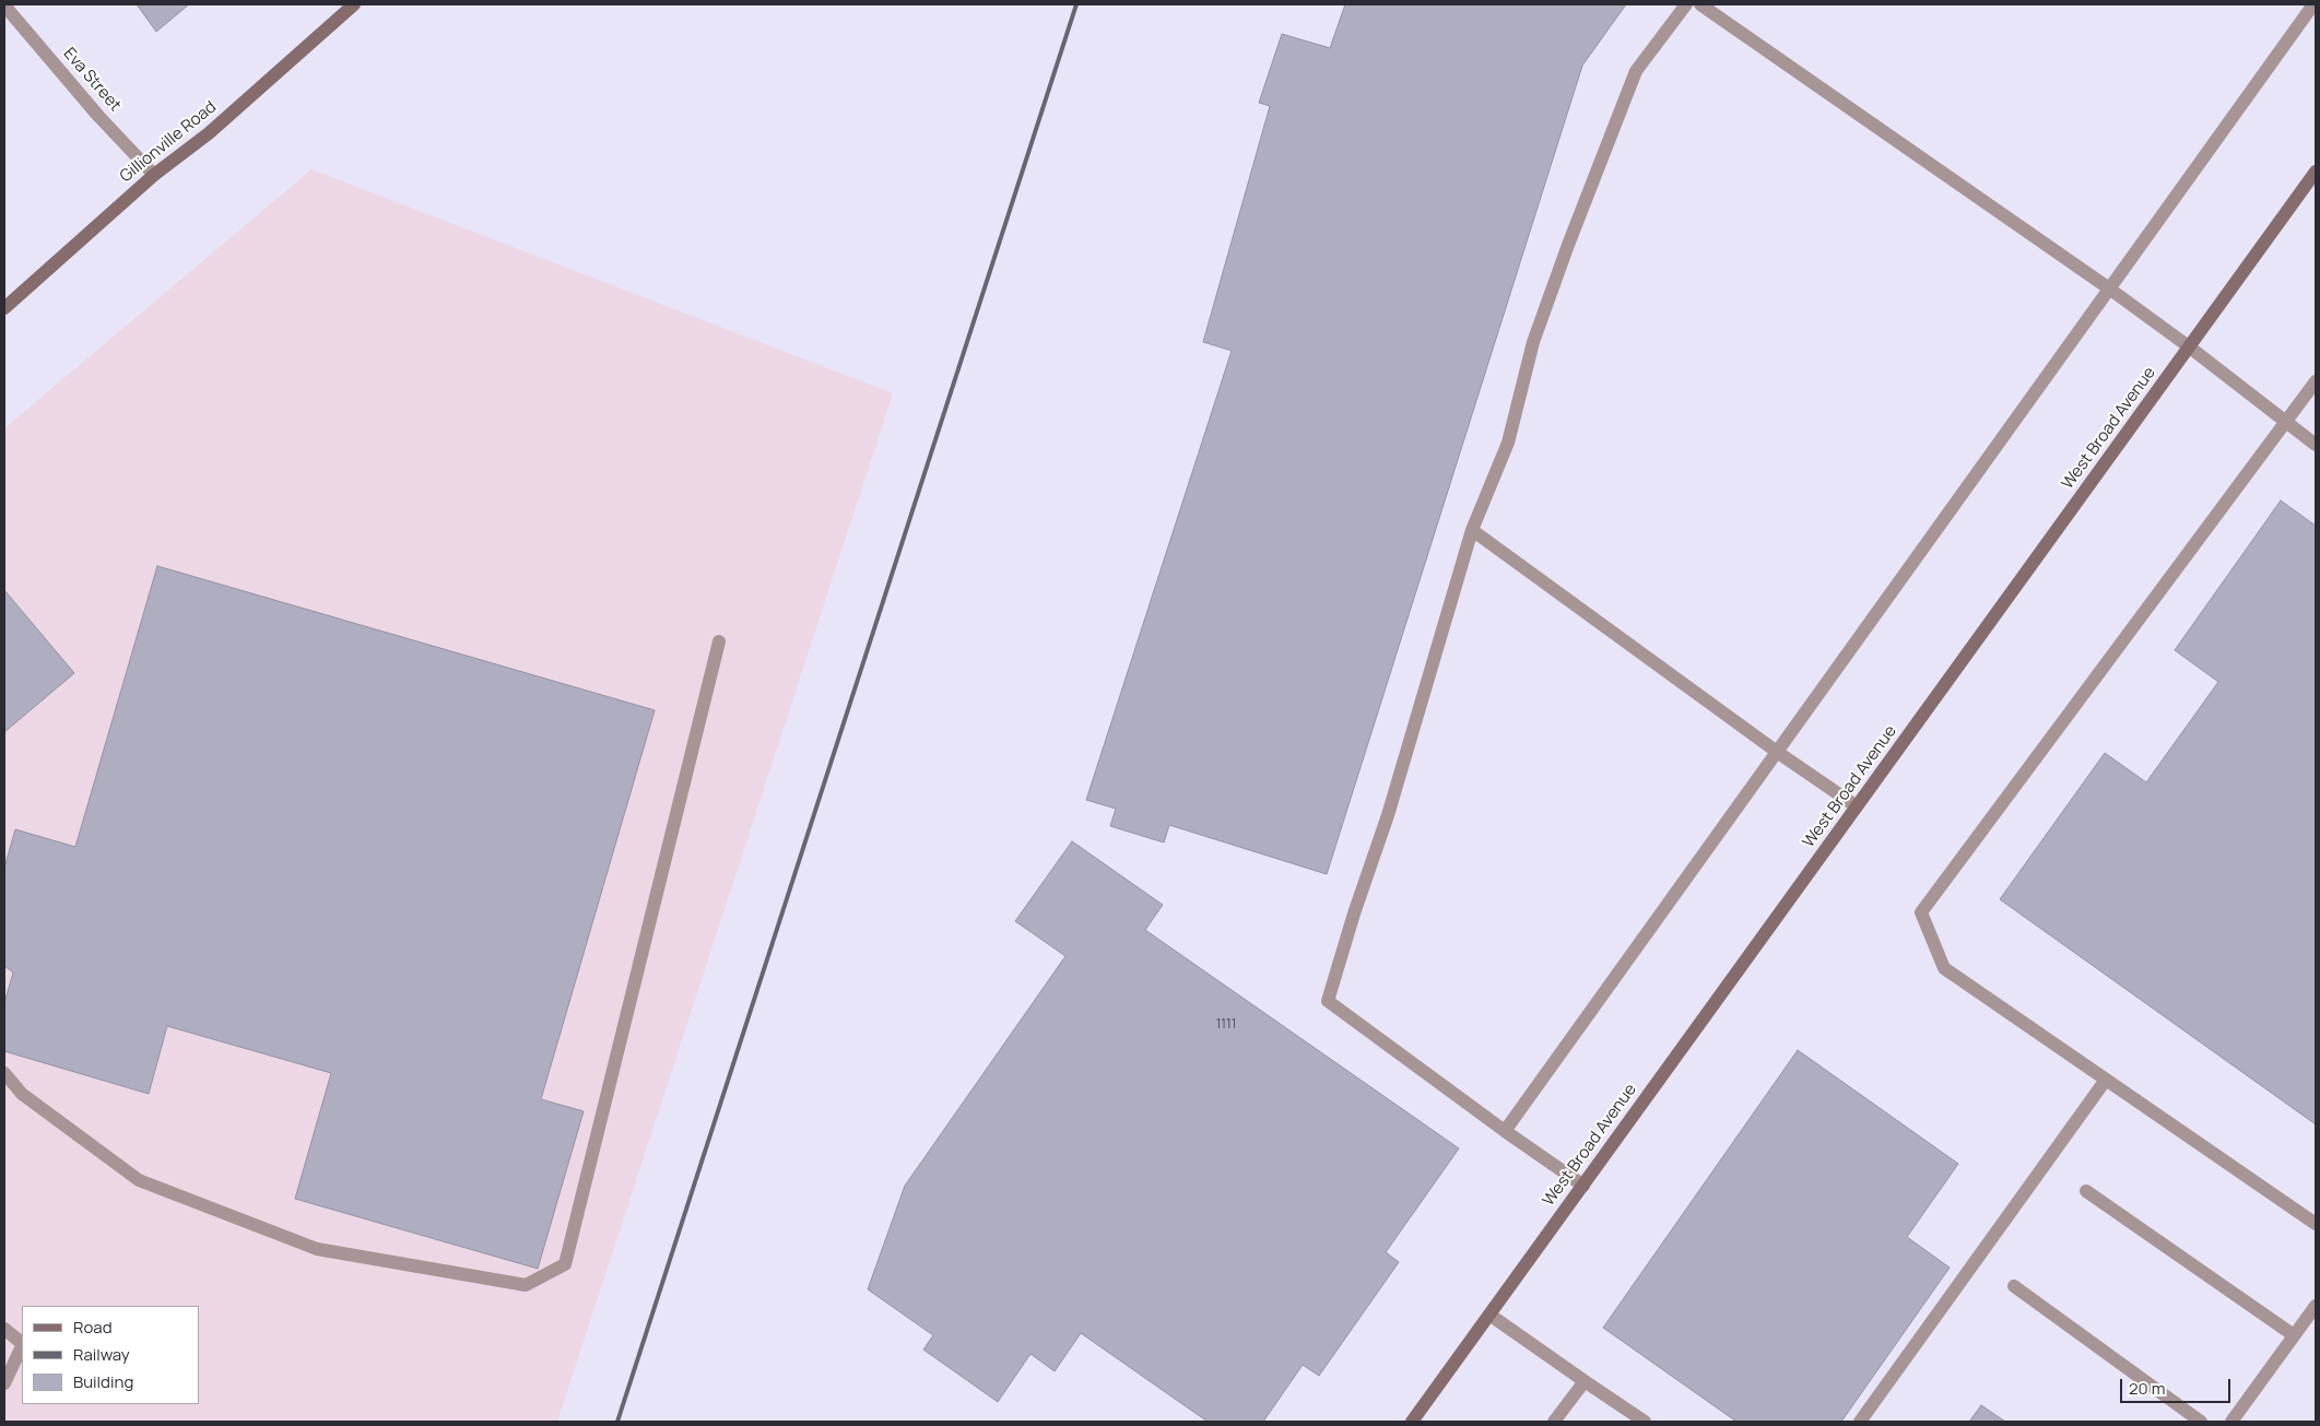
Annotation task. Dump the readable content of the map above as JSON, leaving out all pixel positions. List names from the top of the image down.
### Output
{
  "streets": {
    "street": ["Eva Street", "Gillionville Road", "West Broad Avenue"]
  },
  "crossings": [
    ["Eva Street", "Gillionville Road"]
  ],
  "house_numbers": ["1111"],
  "legend": ["Road", "Railway", "Building"],
  "scale_bar": "20 m"
}
